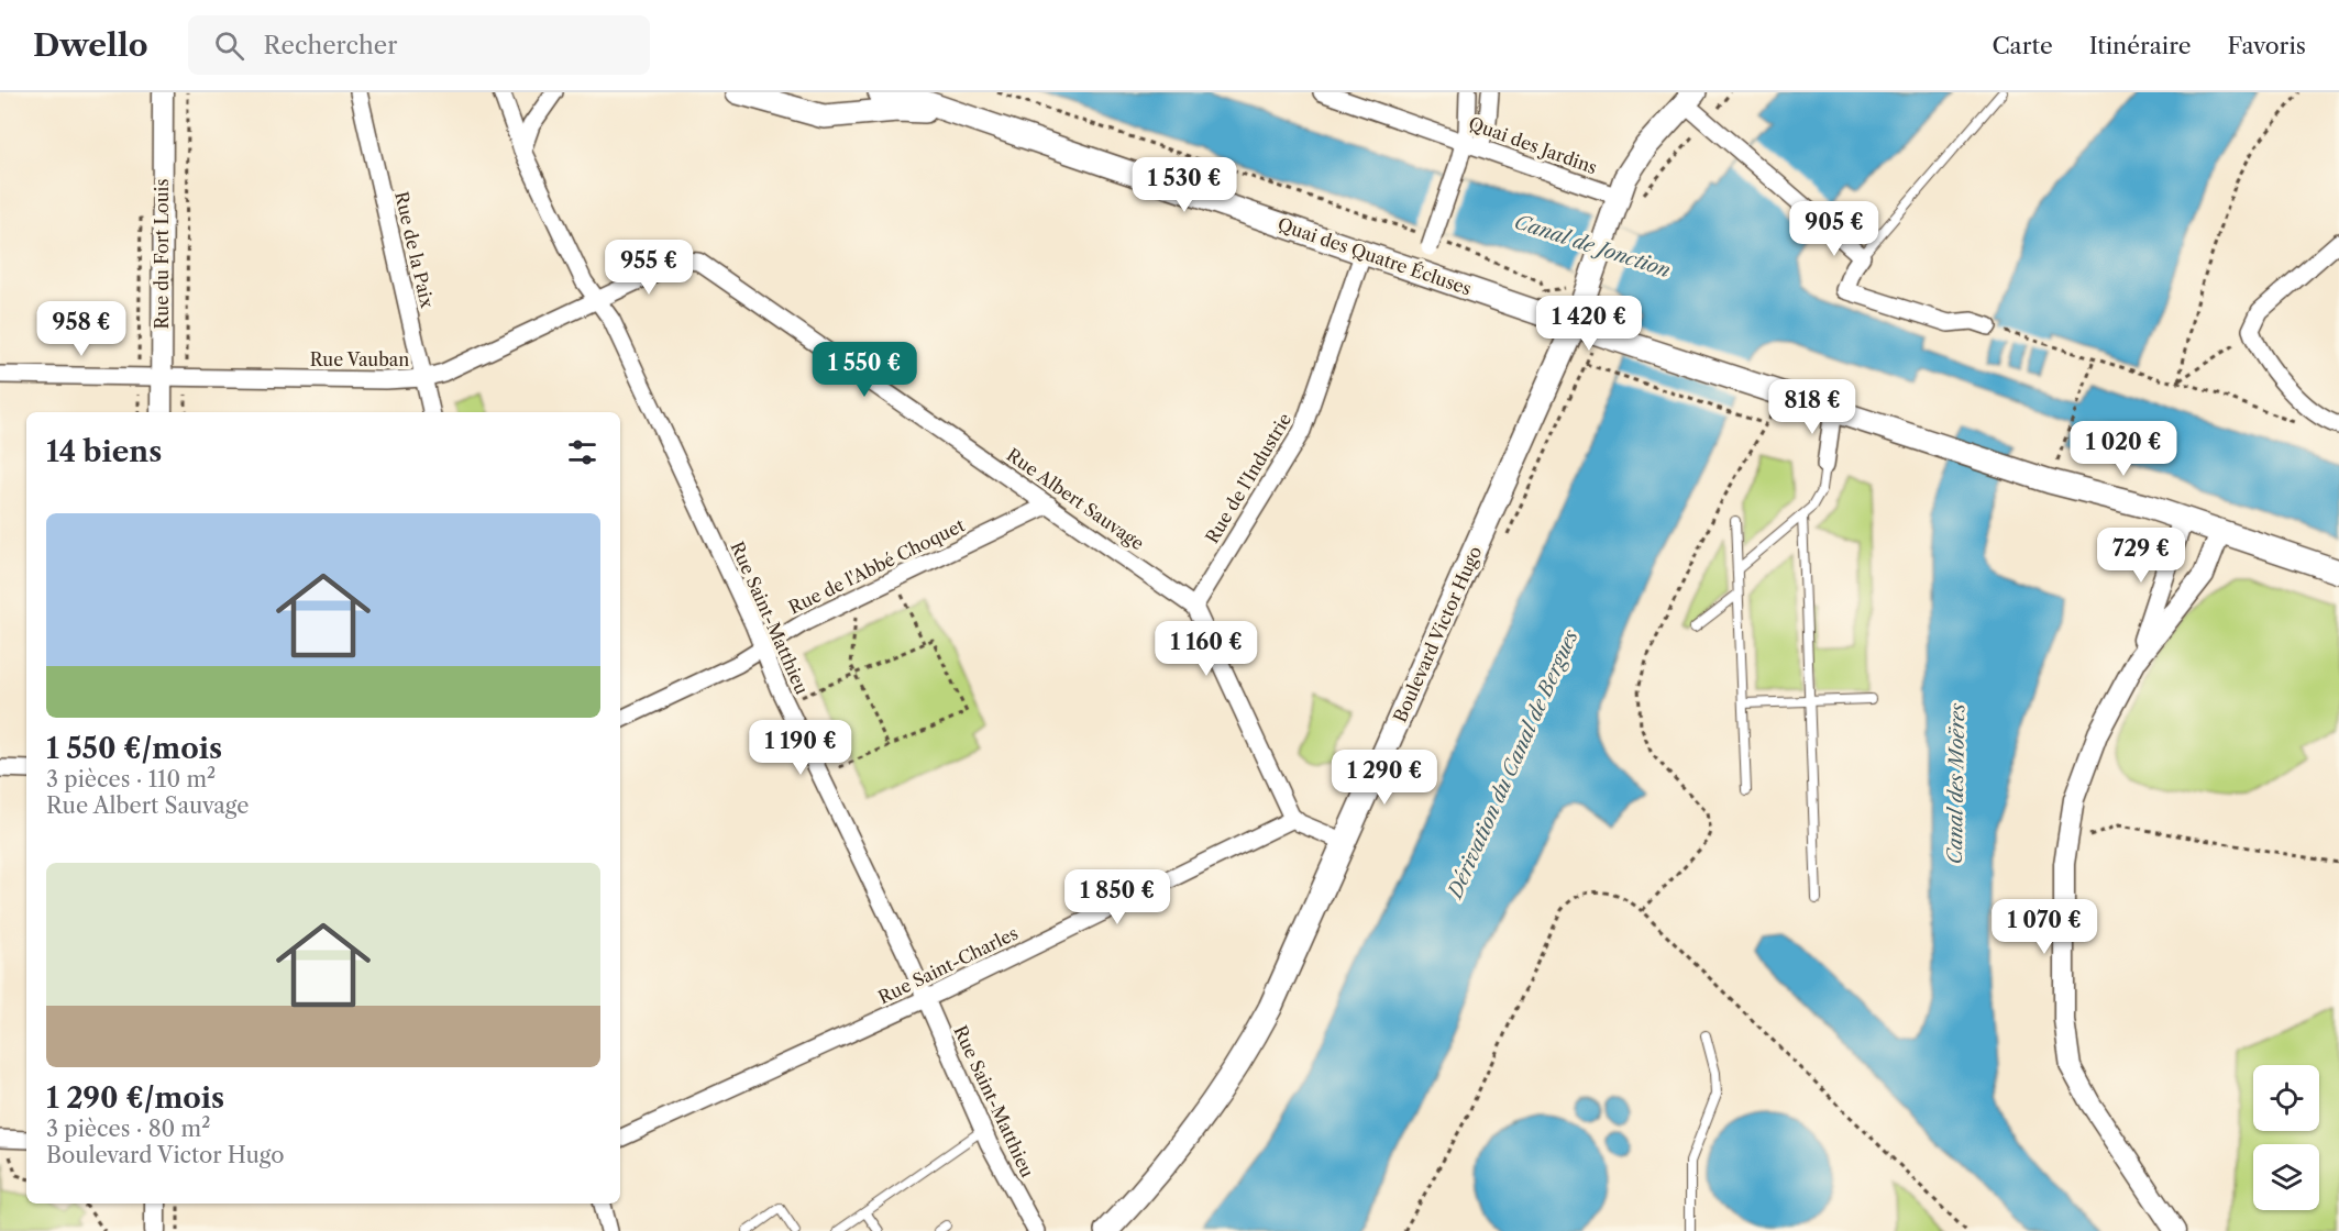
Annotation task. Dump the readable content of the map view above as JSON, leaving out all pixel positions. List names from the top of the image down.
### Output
{
  "streets": {
    "main road": ["Quai des Quatre Écluses", "Boulevard Victor Hugo"],
    "street": [
      "Quai des Jardins",
      "Rue de la Paix",
      "Rue du Fort Louis",
      "Rue Vauban",
      "Rue de l'Industrie",
      "Rue Albert Sauvage",
      "Rue de l'Abbé Choquet",
      "Rue Saint-Matthieu",
      "Rue Saint-Charles"
    ]
  },
  "crossings": [
    ["Quai des Jardins", "Boulevard Victor Hugo"],
    ["Rue de la Paix", "Rue Vauban"],
    ["Rue du Fort Louis", "Rue Vauban"],
    ["Quai des Quatre Écluses", "Rue de l'Industrie"],
    ["Quai des Quatre Écluses", "Boulevard Victor Hugo"],
    ["Rue Vauban", "Rue Albert Sauvage"],
    ["Rue Vauban", "Rue Saint-Matthieu"],
    ["Rue de l'Industrie", "Rue Albert Sauvage"],
    ["Rue Albert Sauvage", "Rue de l'Abbé Choquet"],
    ["Rue Albert Sauvage", "Rue Saint-Charles"],
    ["Rue de l'Abbé Choquet", "Rue Saint-Matthieu"],
    ["Rue Saint-Matthieu", "Rue Saint-Charles"]
  ],
  "water": ["Canal de Jonction", "Dérivation du Canal de Bergues", "Canal des Moëres"],
  "page": {
    "header": "Dwello",
    "search": "Rechercher",
    "nav": ["Carte", "Itinéraire", "Favoris"],
    "price": [
      "1 530 €",
      "905 €",
      "955 €",
      "1 420 €",
      "958 €",
      "1 550 €",
      "818 €",
      "1 020 €",
      "729 €",
      "1 160 €",
      "1 190 €",
      "1 290 €",
      "1 850 €",
      "1 070 €"
    ],
    "heading": "14 biens",
    "list": [
      {
        "name": "1 550 €/mois",
        "note": "3 pièces · 110 m² · Rue Albert Sauvage"
      },
      {
        "name": "1 290 €/mois",
        "note": "3 pièces · 80 m² · Boulevard Victor Hugo"
      }
    ]
  }
}
